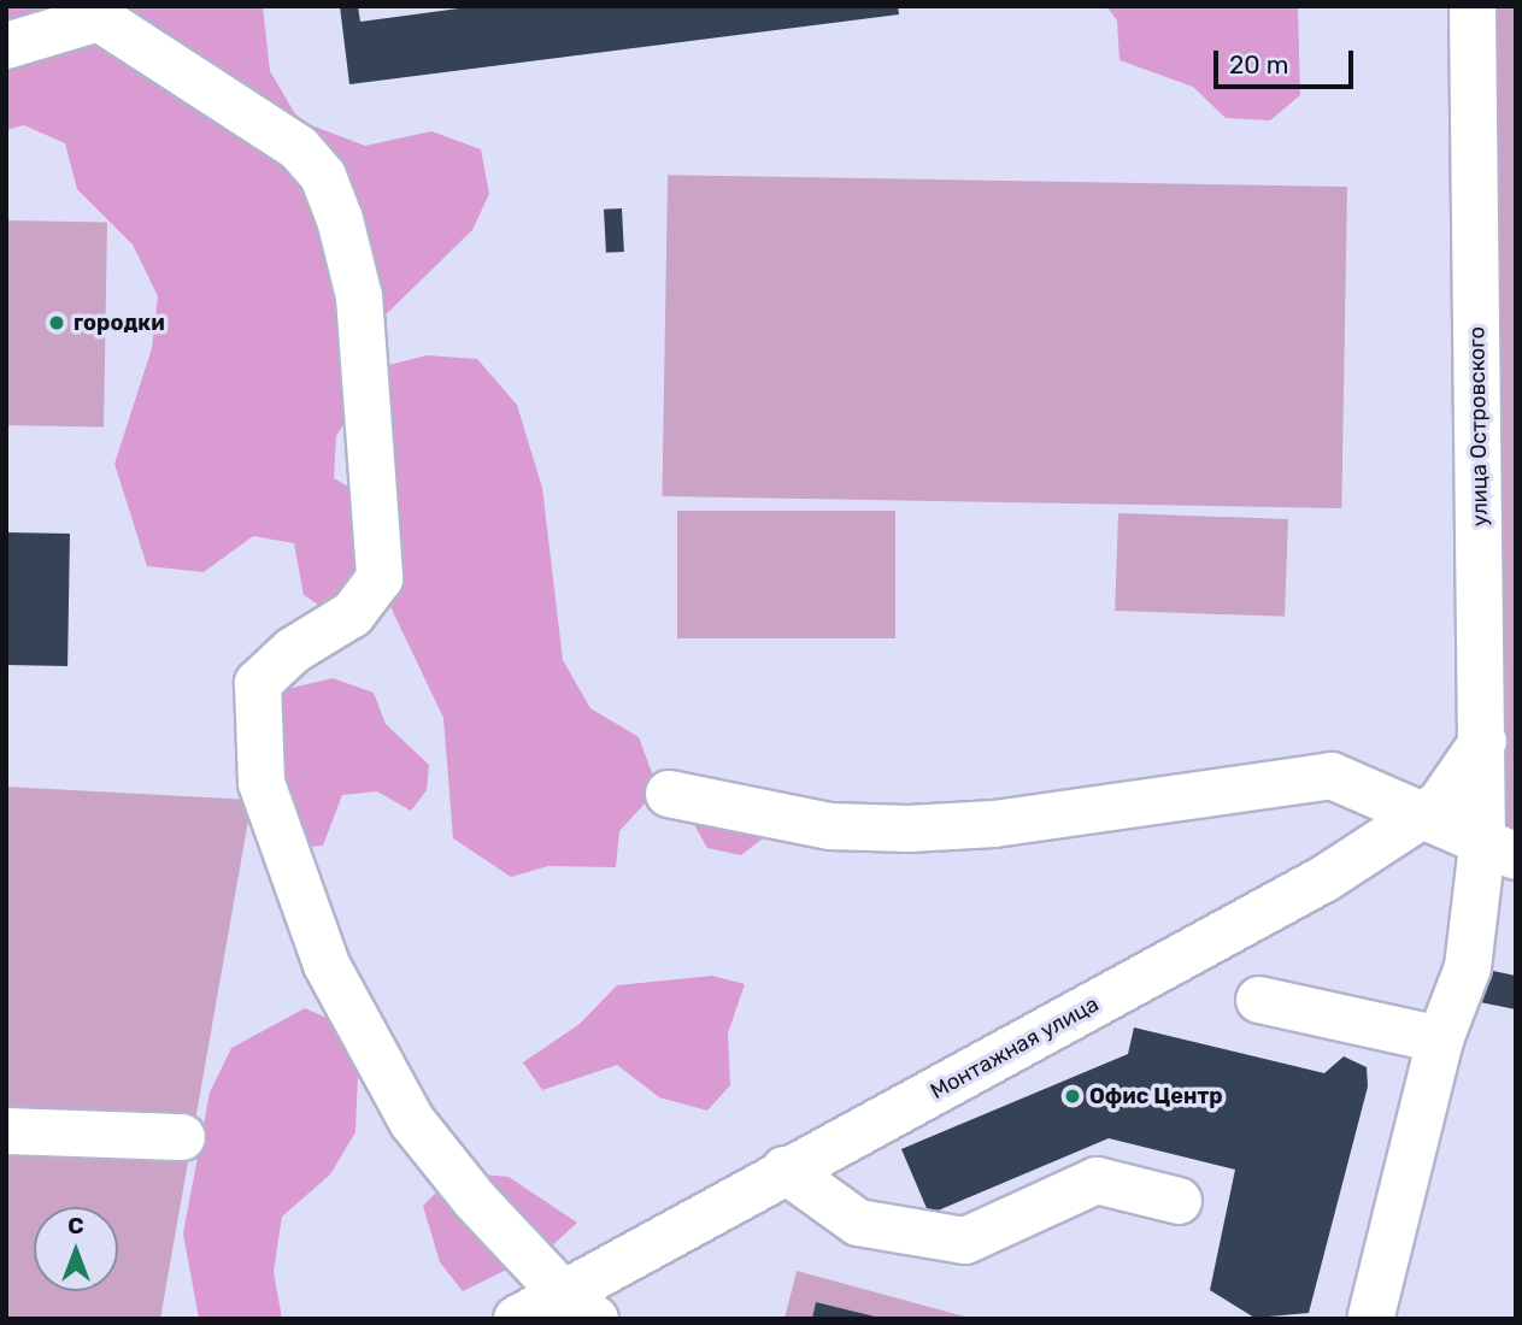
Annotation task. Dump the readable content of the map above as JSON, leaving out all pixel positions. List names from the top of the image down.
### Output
{
  "streets": {
    "street": ["улица Островского", "Монтажная улица"]
  },
  "crossings": [
    ["улица Островского", "Монтажная улица"]
  ],
  "places": ["городки", "Офис Центр"],
  "scale_bar": "20 m",
  "north": "top"
}
